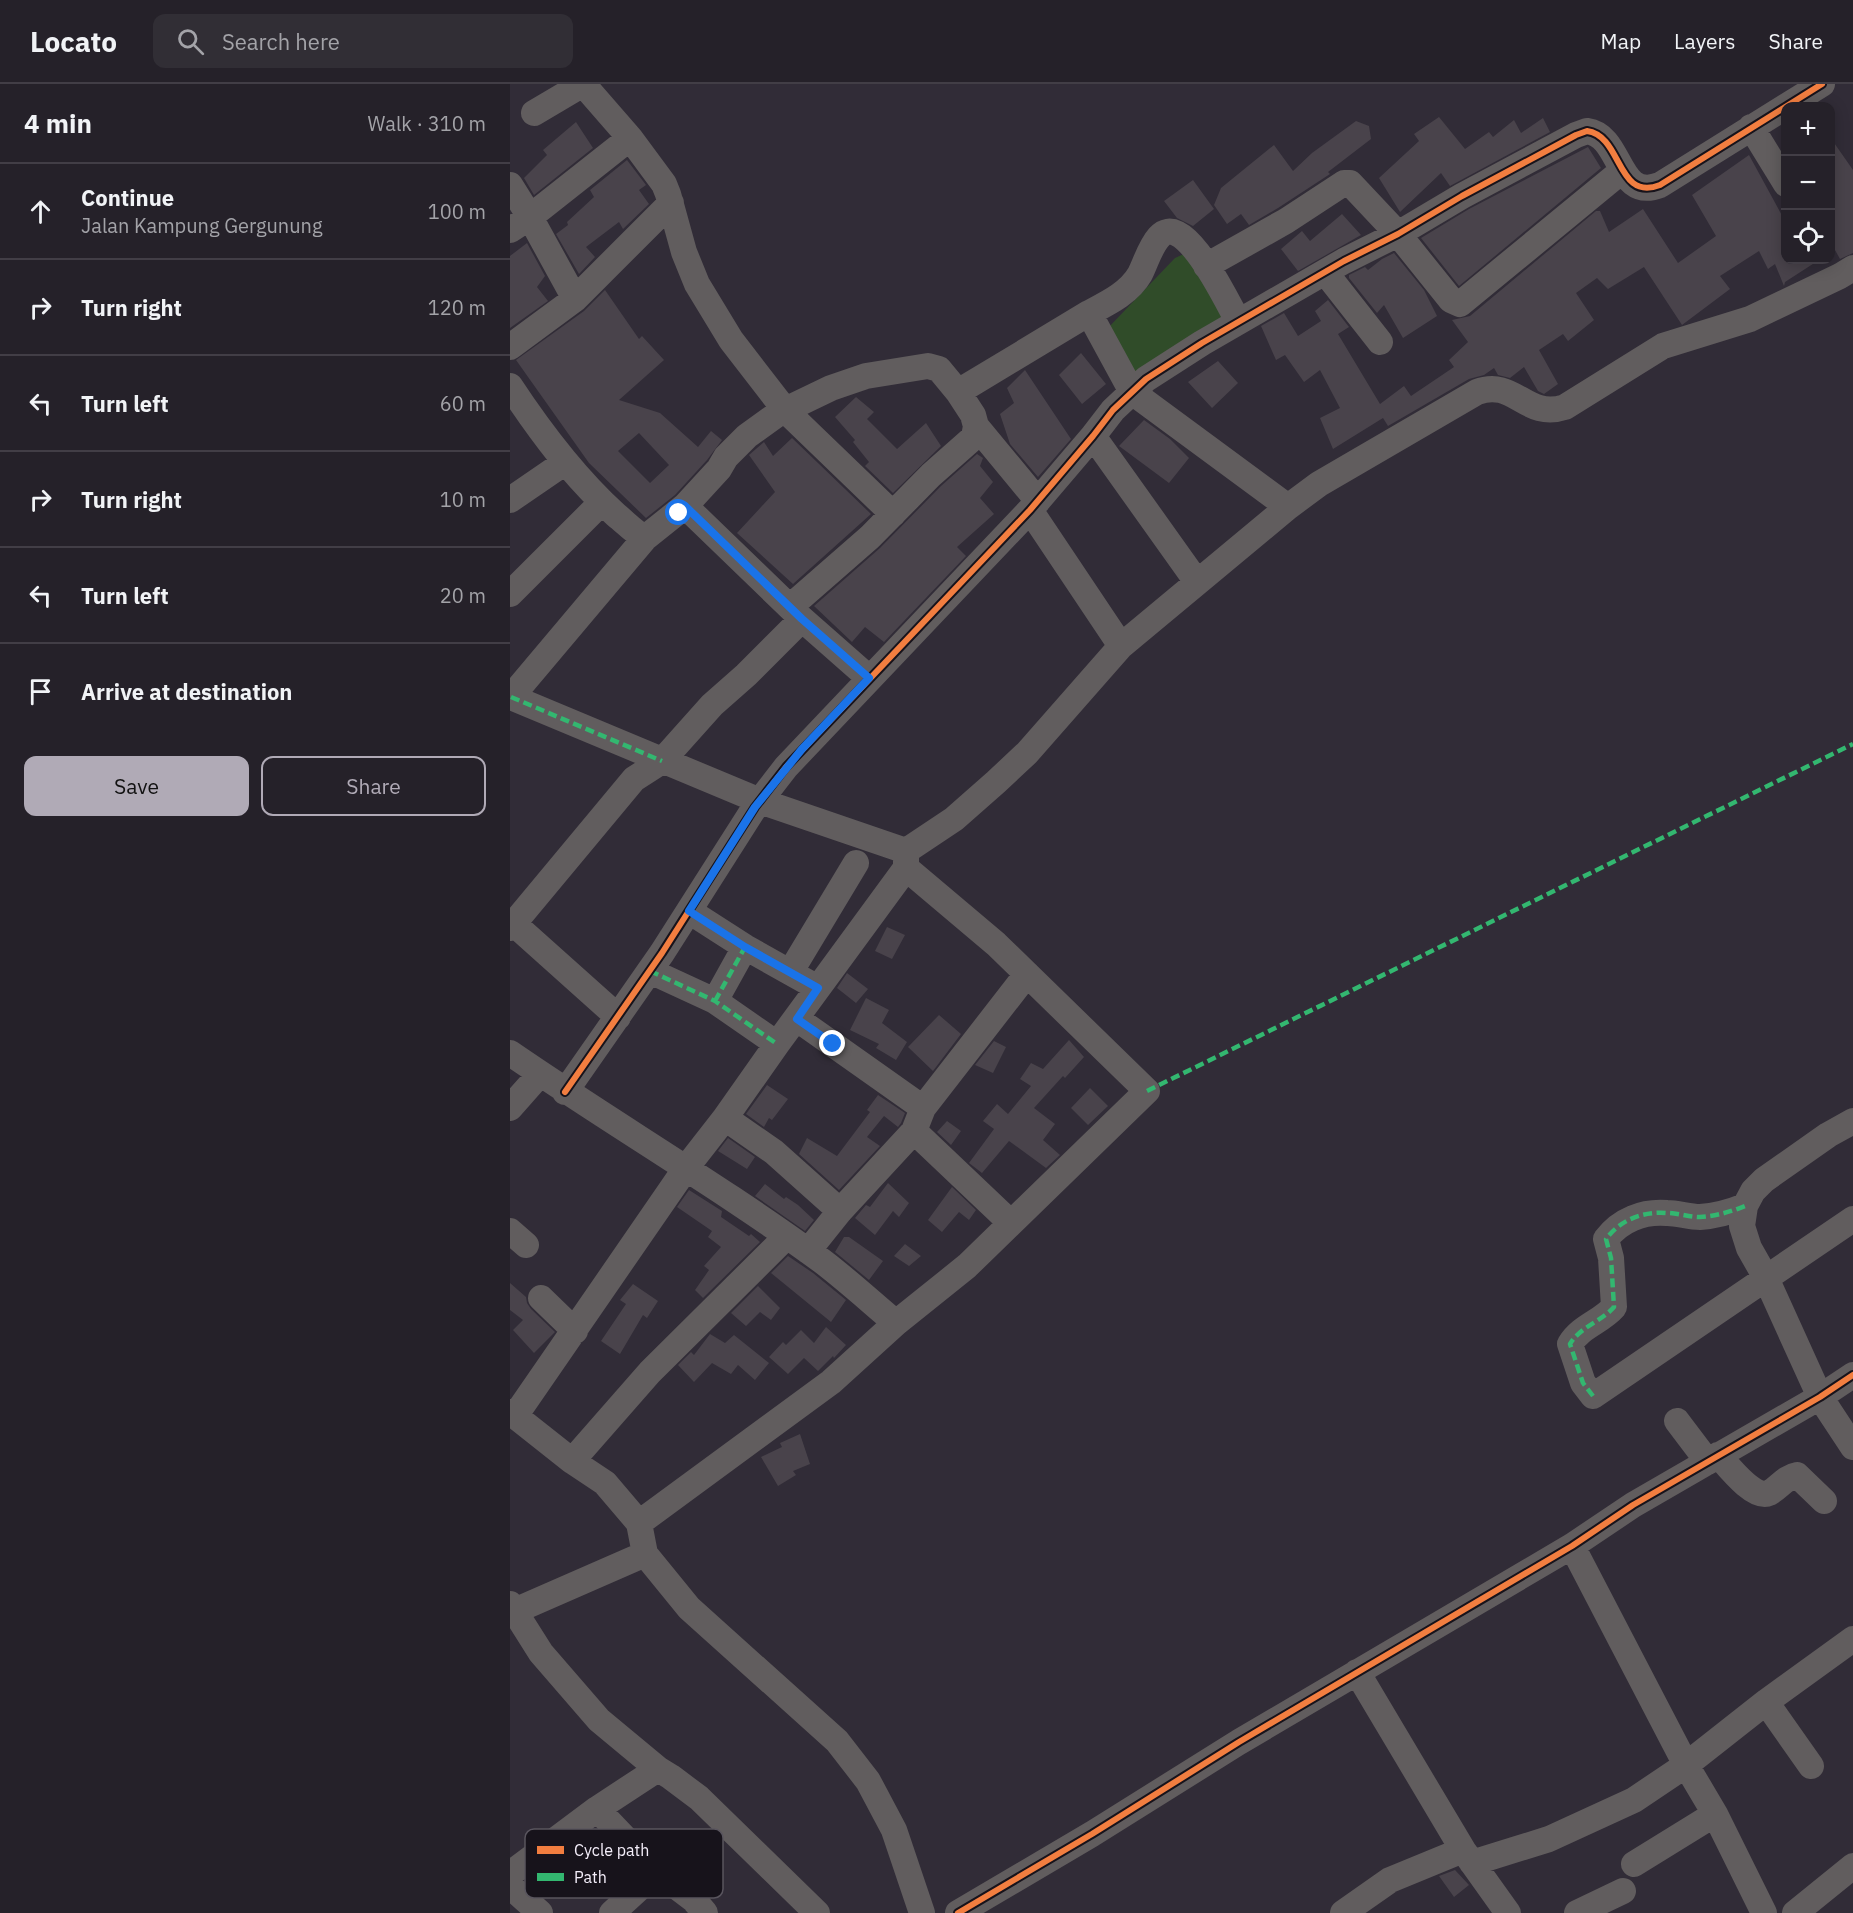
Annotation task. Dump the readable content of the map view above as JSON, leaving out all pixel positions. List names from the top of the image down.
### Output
{
  "legend": ["Cycle path", "Path"],
  "page": {
    "header": "Locato",
    "search": "Search here",
    "nav": ["Map", "Layers", "Share"],
    "heading": ["4 min", "Walk · 310 m"],
    "map_buttons": ["+", "−"],
    "list": [
      ["Continue", "Jalan Kampung Gergunung", "100 m"],
      ["Turn right", "120 m"],
      ["Turn left", "60 m"],
      ["Turn right", "10 m"],
      ["Turn left", "20 m"],
      "Arrive at destination"
    ],
    "buttons": ["Save", "Share"]
  }
}
